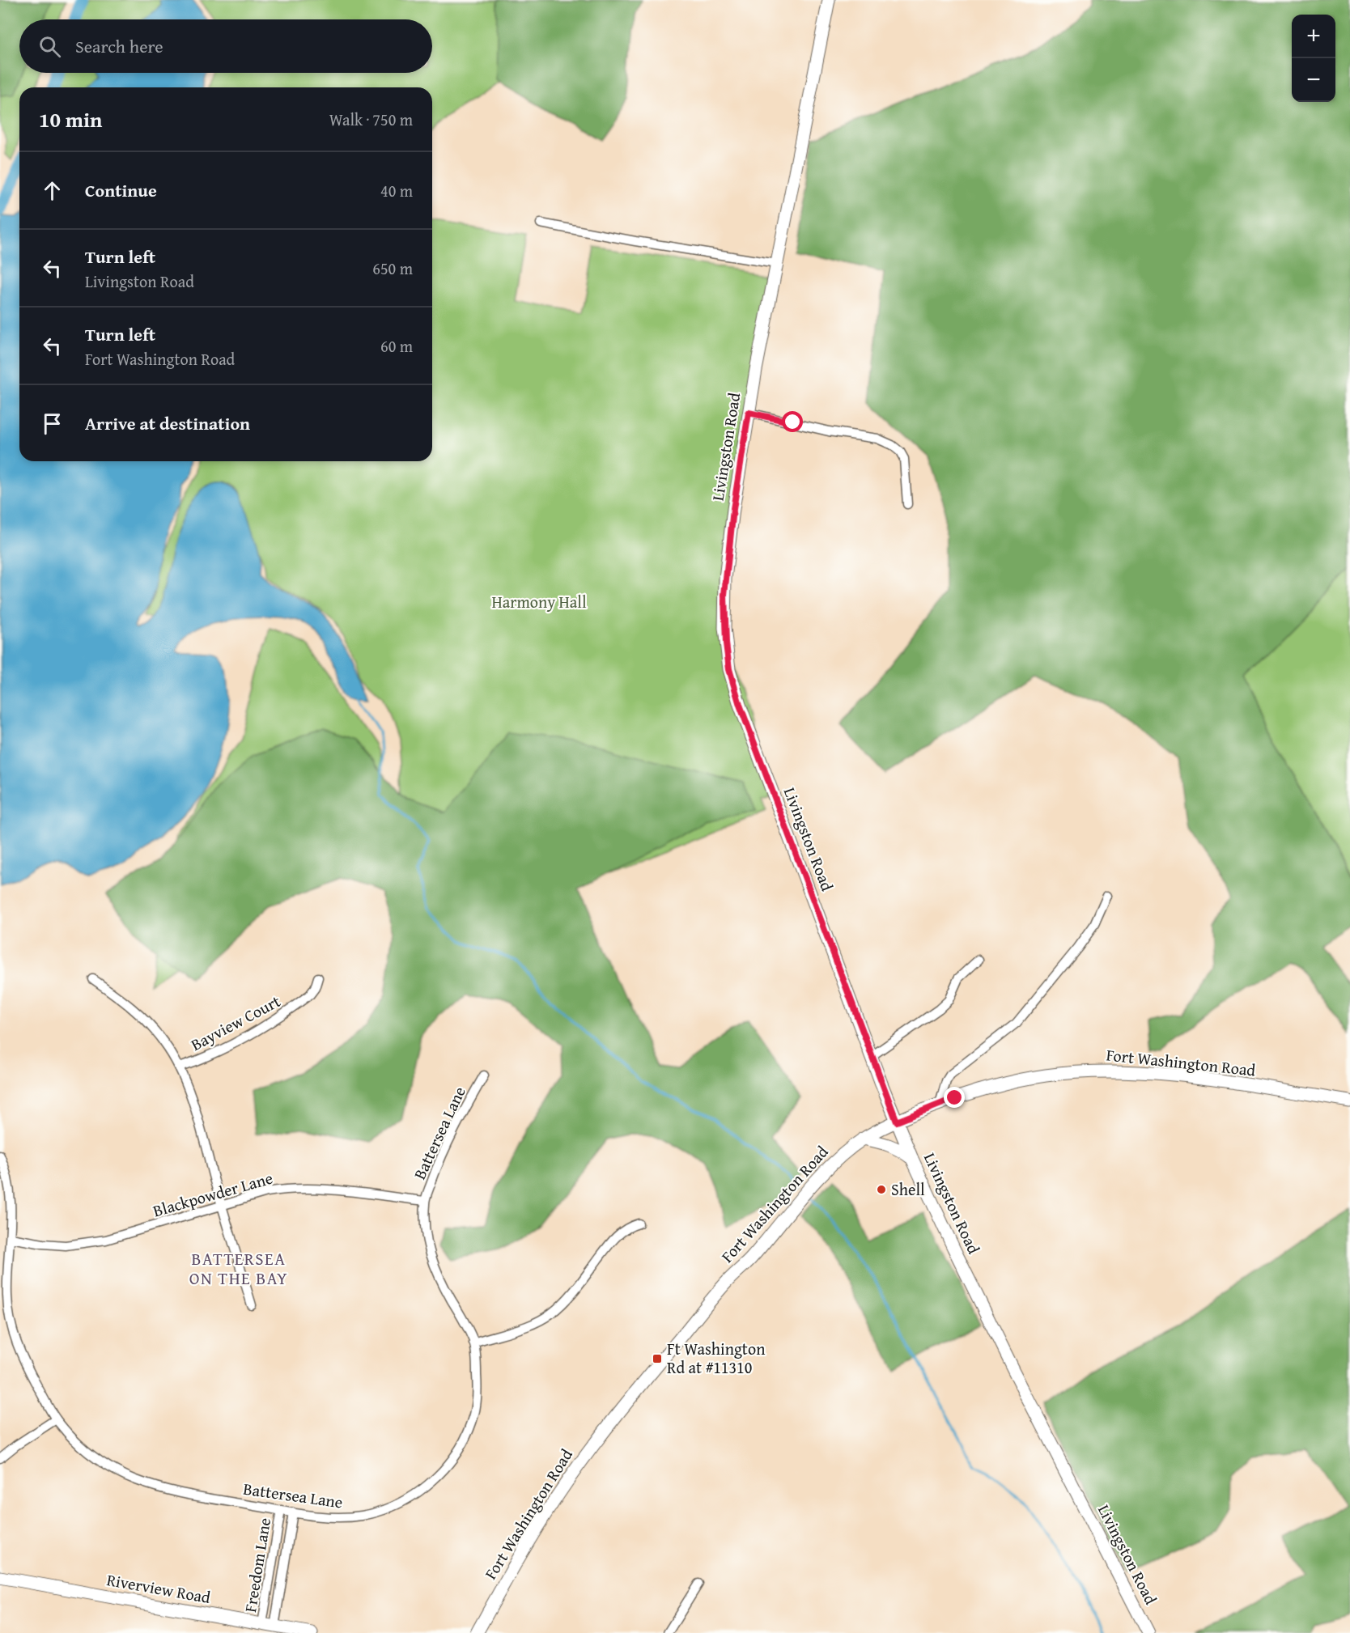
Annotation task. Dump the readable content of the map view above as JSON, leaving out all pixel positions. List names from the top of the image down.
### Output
{
  "streets": {
    "main road": ["Livingston Road", "Fort Washington Road", "Riverview Road"],
    "street": [
      "Bayview Court",
      "Battersea Lane",
      "Blackpowder Lane",
      "Freedom Lane"
    ]
  },
  "crossings": [
    ["Livingston Road", "Fort Washington Road"],
    ["Battersea Lane", "Blackpowder Lane"],
    ["Battersea Lane", "Freedom Lane"],
    ["Freedom Lane", "Riverview Road"]
  ],
  "districts": ["BATTERSEA ON THE BAY"],
  "parks": ["Harmony Hall"],
  "places": {
    "other": ["Shell"],
    "transit": ["Ft Washington Rd at #11310"]
  },
  "page": {
    "map_buttons": ["+", "−"],
    "search": "Search here",
    "heading": ["10 min", "Walk · 750 m"],
    "list": [
      ["Continue", "40 m"],
      ["Turn left", "Livingston Road", "650 m"],
      ["Turn left", "Fort Washington Road", "60 m"],
      "Arrive at destination"
    ]
  }
}
